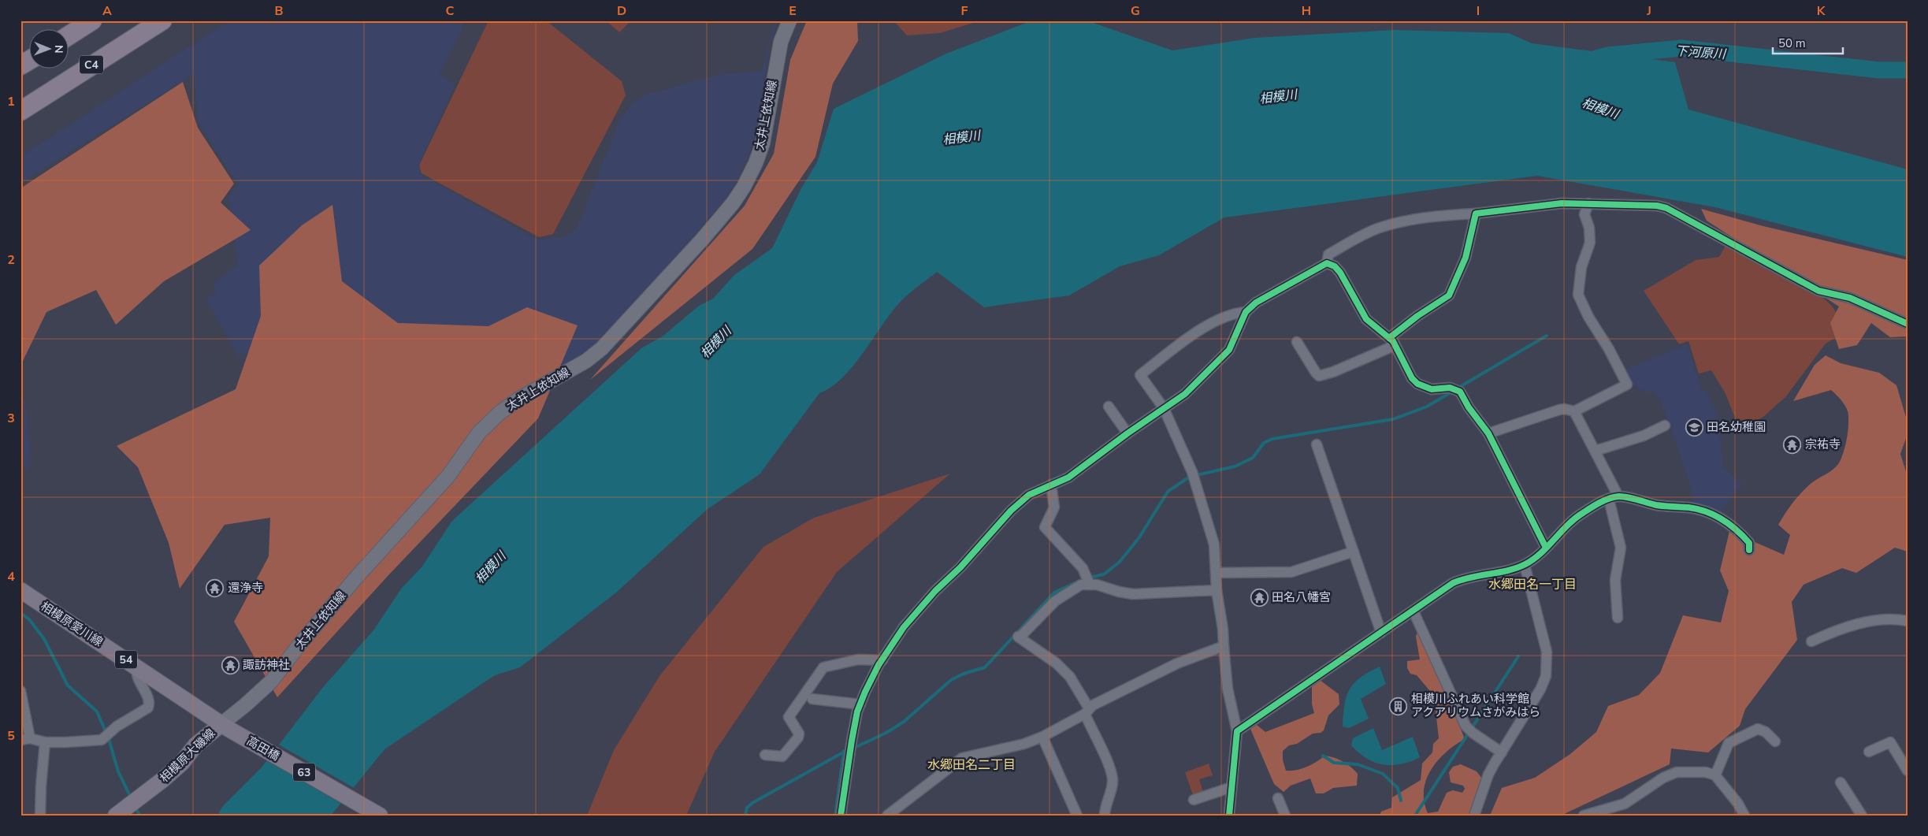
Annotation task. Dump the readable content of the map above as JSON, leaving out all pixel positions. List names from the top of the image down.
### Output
{
  "streets": {
    "highway": ["C4"],
    "main road": [
      "太井上依知線",
      "相模原愛川線",
      "54",
      "高田橋",
      "相模原大磯線",
      "63"
    ]
  },
  "crossings": [
    ["太井上依知線", "相模原愛川線"],
    ["太井上依知線", "高田橋"],
    ["太井上依知線", "相模原大磯線"],
    ["相模原愛川線", "高田橋"],
    ["相模原愛川線", "相模原大磯線"],
    ["高田橋", "相模原大磯線"]
  ],
  "districts": ["水郷田名一丁目", "水郷田名二丁目"],
  "water": ["下河原川", "相模川"],
  "places": {
    "school or university": ["田名幼稚園"],
    "temple": [
      "宗祐寺",
      "還浄寺",
      "田名八幡宮",
      "諏訪神社"
    ],
    "building": ["相模川ふれあい科学館 アクアリウムさがみはら"]
  },
  "scale_bar": "50 m",
  "north": "right",
  "grid": {
    "columns": [
      "A",
      "B",
      "C",
      "D",
      "E",
      "F",
      "G",
      "H",
      "I",
      "J",
      "K"
    ],
    "rows": [
      "1",
      "2",
      "3",
      "4",
      "5"
    ]
  }
}
